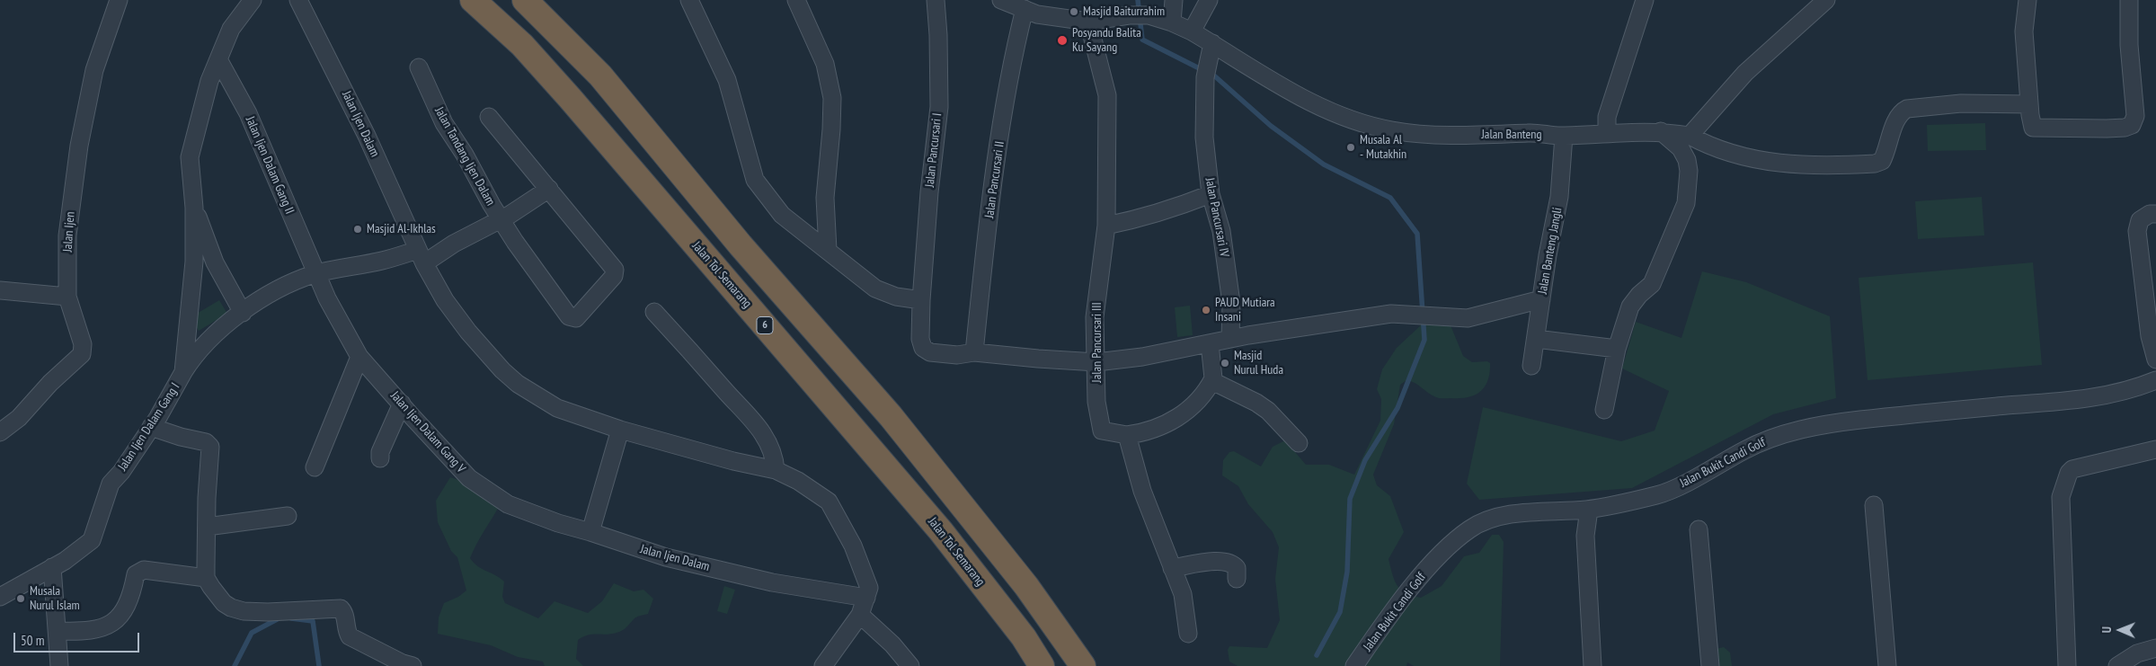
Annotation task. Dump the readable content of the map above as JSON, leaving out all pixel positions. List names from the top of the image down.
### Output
{
  "streets": {
    "highway": ["Jalan Tol Semarang", "6"],
    "street": [
      "Jalan Ijen Dalam",
      "Jalan Banteng",
      "Jalan Pancursari I",
      "Jalan Tandang Ijen Dalam",
      "Jalan Ijen Dalam Gang II",
      "Jalan Pancursari II",
      "Jalan Pancursari IV",
      "Jalan Ijen",
      "Jalan Banteng Jangli",
      "Jalan Pancursari III",
      "Jalan Ijen Dalam Gang I",
      "Jalan Ijen Dalam Gang V",
      "Jalan Bukit Candi Golf"
    ]
  },
  "crossings": [
    ["Jalan Ijen Dalam", "Jalan Tandang Ijen Dalam"],
    ["Jalan Ijen Dalam", "Jalan Ijen Dalam Gang V"],
    ["Jalan Banteng", "Jalan Pancursari II"],
    ["Jalan Banteng", "Jalan Pancursari IV"],
    ["Jalan Banteng", "Jalan Banteng Jangli"],
    ["Jalan Banteng", "Jalan Pancursari III"],
    ["Jalan Pancursari I", "Jalan Pancursari II"],
    ["Jalan Ijen Dalam Gang II", "Jalan Ijen Dalam Gang I"],
    ["Jalan Ijen Dalam Gang II", "Jalan Ijen Dalam Gang V"]
  ],
  "places": [
    "Masjid Baiturrahim",
    "Posyandu Balita Ku Sayang",
    "Musala Al - Mutakhin",
    "Masjid Al-Ikhlas",
    "PAUD Mutiara Insani",
    "Masjid Nurul Huda",
    "Musala Nurul Islam"
  ],
  "scale_bar": "50 m",
  "north": "left"
}
